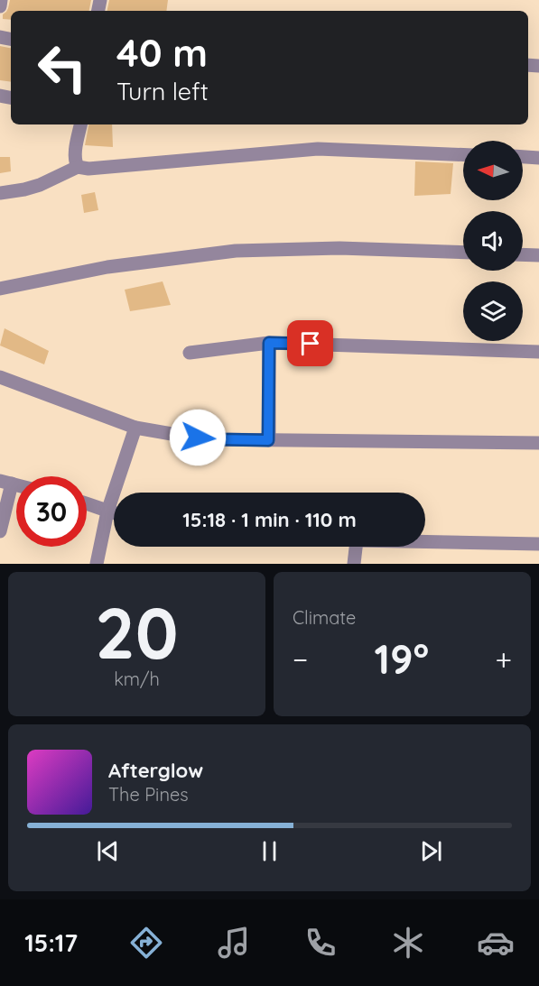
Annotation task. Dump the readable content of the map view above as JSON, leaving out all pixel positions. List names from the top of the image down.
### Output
{
  "north": "left",
  "page": {
    "turn": ["40 m", "Turn left"],
    "limit": "30",
    "trip": "15:18 · 1 min · 110 m",
    "tile": [
      ["20", "km/h"],
      "Climate"
    ],
    "heat": ["−", "19°", "+"],
    "song": ["Afterglow", "The Pines"],
    "tabs": "15:17"
  }
}
